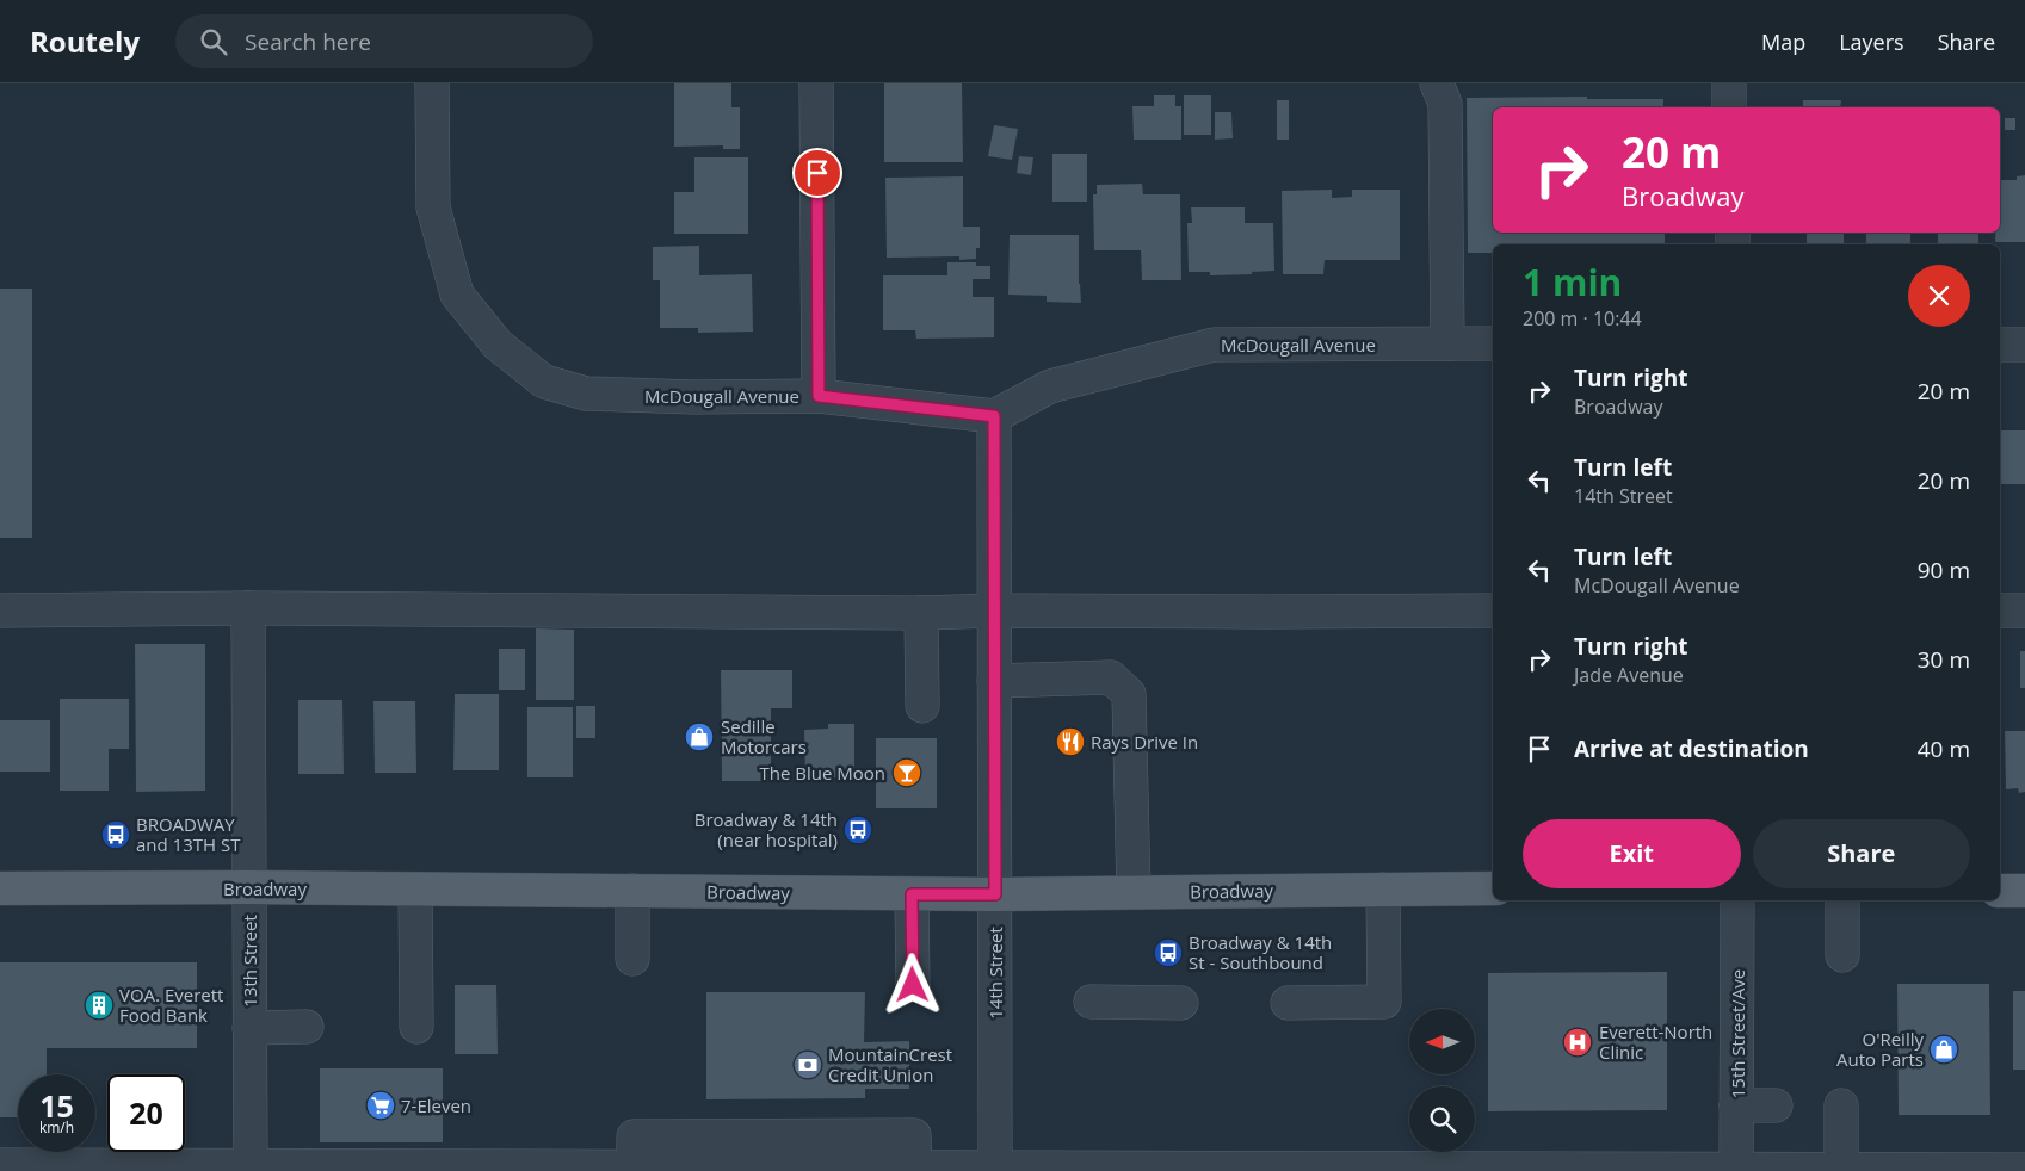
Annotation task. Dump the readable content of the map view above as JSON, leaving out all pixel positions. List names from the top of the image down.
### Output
{
  "streets": {
    "main road": ["Broadway"],
    "street": [
      "McDougall Avenue",
      "13th Street",
      "14th Street",
      "15th Street/Ave"
    ]
  },
  "crossings": [
    ["McDougall Avenue", "14th Street"],
    ["Broadway", "13th Street"],
    ["Broadway", "14th Street"]
  ],
  "places": {
    "shop": ["Sedille Motorcars", "O'Reilly Auto Parts"],
    "restaurant": ["Rays Drive In"],
    "bar": ["The Blue Moon"],
    "bus stop": ["Broadway & 14th (near hospital)", "BROADWAY and 13TH ST", "Broadway & 14th St - Southbound"],
    "building": ["VOA. Everett Food Bank"],
    "hospital": ["Everett-North Clinic"],
    "bank": ["MountainCrest Credit Union"],
    "supermarket": ["7-Eleven"]
  },
  "north": "left",
  "page": {
    "header": "Routely",
    "search": "Search here",
    "nav": ["Map", "Layers", "Share"],
    "turn": ["20 m", "Broadway"],
    "heading": ["1 min", "200 m · 10:44"],
    "list": [
      {
        "name": "Turn right",
        "note": "Broadway",
        "value": "20 m"
      },
      {
        "name": "Turn left",
        "note": "14th Street",
        "value": "20 m"
      },
      {
        "name": "Turn left",
        "note": "McDougall Avenue",
        "value": "90 m"
      },
      {
        "name": "Turn right",
        "note": "Jade Avenue",
        "value": "30 m"
      },
      {
        "name": "Arrive at destination",
        "value": "40 m"
      }
    ],
    "buttons": ["Exit", "Share"],
    "speed": "15 km/h",
    "limit": "20"
  }
}
